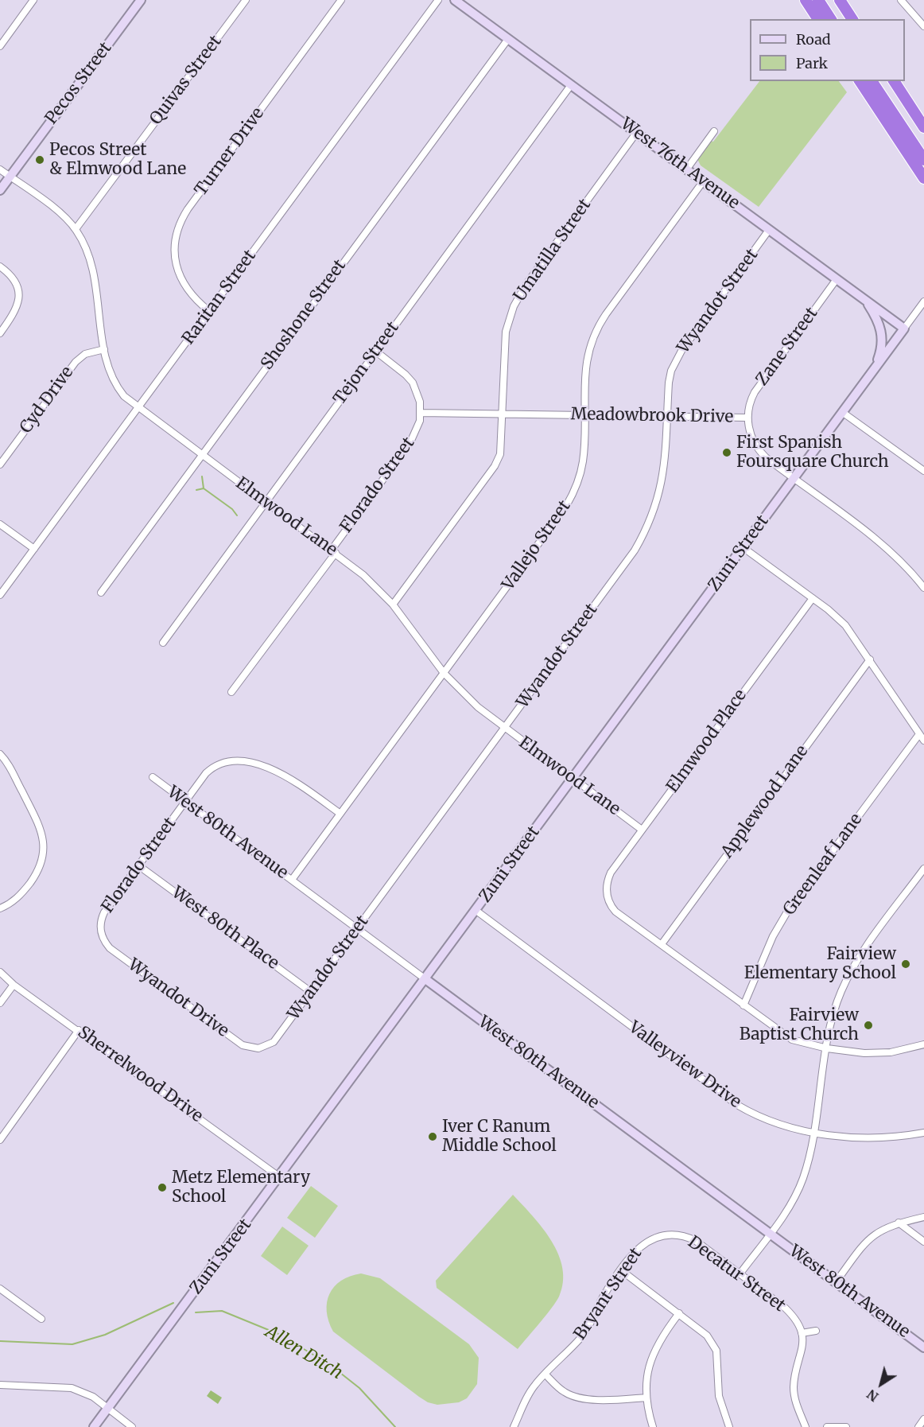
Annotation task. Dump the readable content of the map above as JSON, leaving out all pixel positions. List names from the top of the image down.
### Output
{
  "streets": {
    "street": [
      "Quivas Street",
      "Pecos Street",
      "Turner Drive",
      "West 76th Avenue",
      "Umatilla Street",
      "Raritan Street",
      "Wyandot Street",
      "Shoshone Street",
      "Zane Street",
      "Tejon Street",
      "Cyd Drive",
      "Meadowbrook Drive",
      "Florado Street",
      "Elmwood Lane",
      "Vallejo Street",
      "Zuni Street",
      "Elmwood Place",
      "Applewood Lane",
      "West 80th Avenue",
      "Greenleaf Lane",
      "West 80th Place",
      "Wyandot Drive",
      "Valleyview Drive",
      "Sherrelwood Drive",
      "Decatur Street",
      "Bryant Street"
    ]
  },
  "crossings": [
    ["Quivas Street", "Elmwood Lane"],
    ["Pecos Street", "Elmwood Lane"],
    ["Turner Drive", "Raritan Street"],
    ["West 76th Avenue", "Umatilla Street"],
    ["West 76th Avenue", "Wyandot Street"],
    ["West 76th Avenue", "Shoshone Street"],
    ["West 76th Avenue", "Zane Street"],
    ["West 76th Avenue", "Tejon Street"],
    ["West 76th Avenue", "Vallejo Street"],
    ["West 76th Avenue", "Zuni Street"],
    ["Umatilla Street", "Meadowbrook Drive"],
    ["Umatilla Street", "Elmwood Lane"],
    ["Raritan Street", "Elmwood Lane"],
    ["Wyandot Street", "Meadowbrook Drive"],
    ["Wyandot Street", "Elmwood Lane"],
    ["Wyandot Street", "West 80th Avenue"],
    ["Wyandot Street", "West 80th Place"],
    ["Wyandot Street", "Wyandot Drive"],
    ["Shoshone Street", "Elmwood Lane"],
    ["Zane Street", "Meadowbrook Drive"],
    ["Tejon Street", "Florado Street"],
    ["Tejon Street", "Elmwood Lane"],
    ["Cyd Drive", "Elmwood Lane"],
    ["Meadowbrook Drive", "Florado Street"],
    ["Meadowbrook Drive", "Vallejo Street"],
    ["Meadowbrook Drive", "Zuni Street"],
    ["Florado Street", "Elmwood Lane"],
    ["Florado Street", "West 80th Avenue"],
    ["Florado Street", "West 80th Place"],
    ["Florado Street", "Wyandot Drive"],
    ["Elmwood Lane", "Vallejo Street"],
    ["Elmwood Lane", "Zuni Street"],
    ["Elmwood Lane", "Elmwood Place"],
    ["Vallejo Street", "West 80th Avenue"],
    ["Zuni Street", "West 80th Avenue"],
    ["Zuni Street", "Valleyview Drive"],
    ["Zuni Street", "Sherrelwood Drive"],
    ["Elmwood Place", "Applewood Lane"],
    ["Decatur Street", "Bryant Street"]
  ],
  "water": ["Allen Ditch"],
  "places": [
    "Pecos Street & Elmwood Lane",
    "First Spanish Foursquare Church",
    "Fairview Elementary School",
    "Fairview Baptist Church",
    "Iver C Ranum Middle School",
    "Metz Elementary School"
  ],
  "legend": ["Road", "Park"],
  "north": "bottom left"
}
